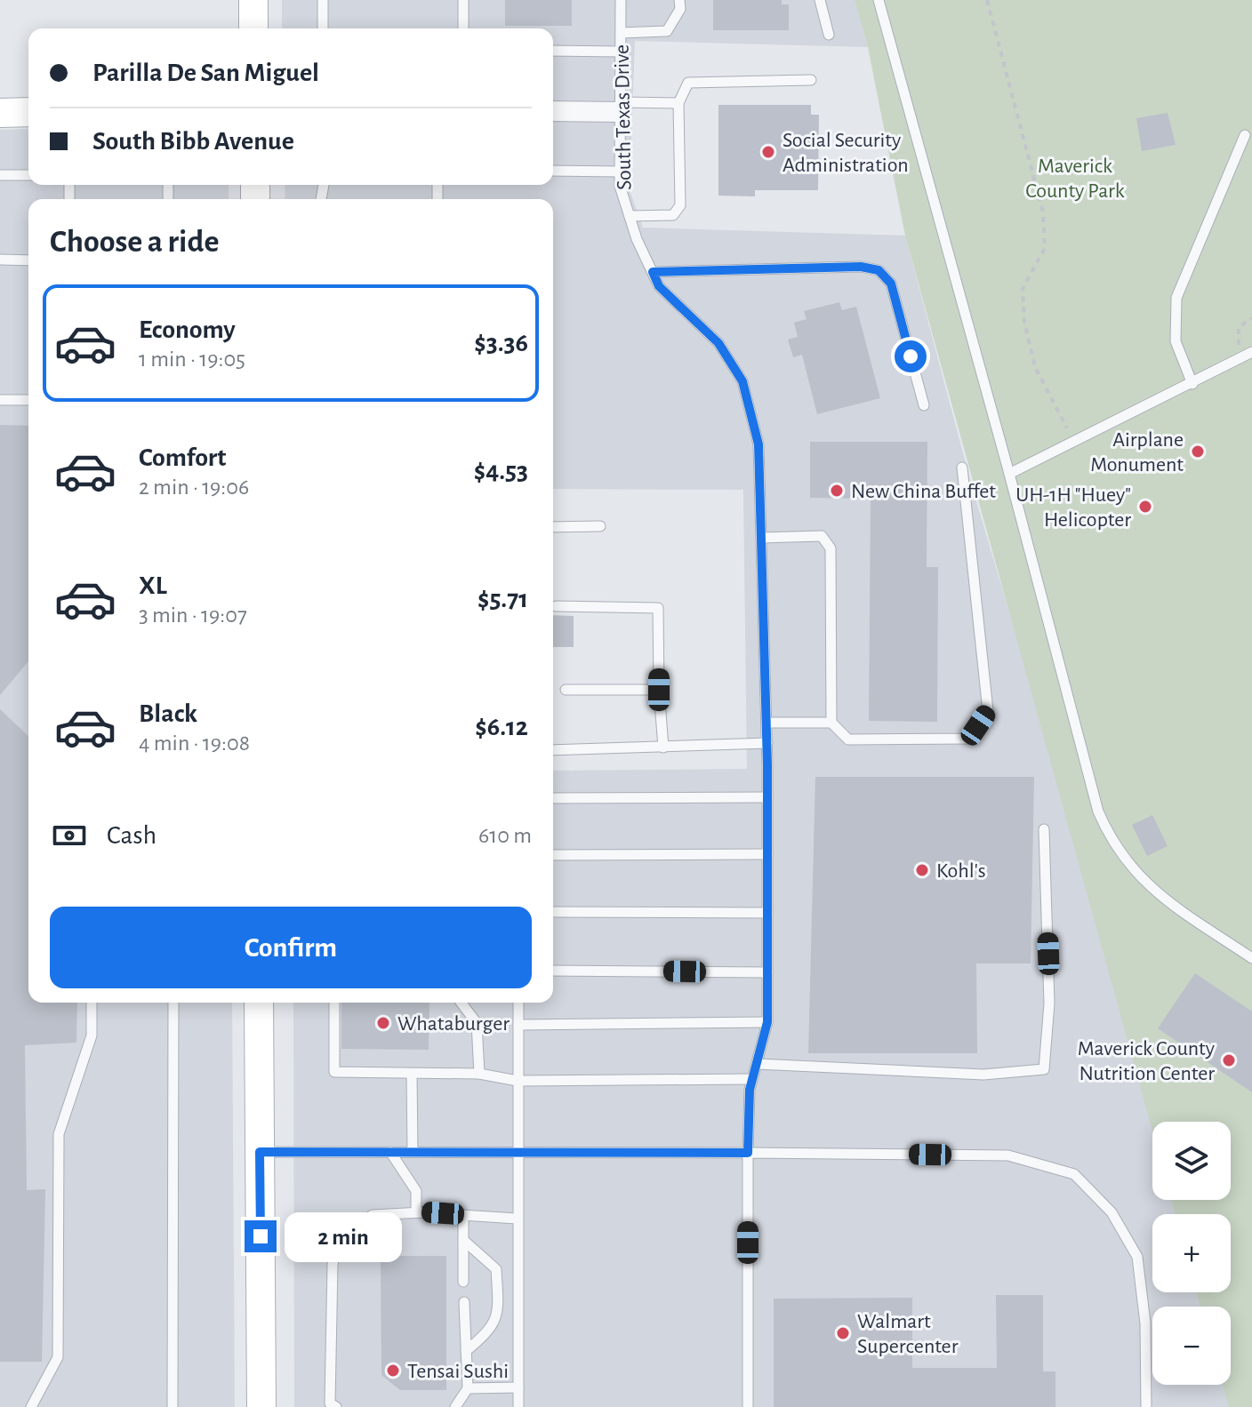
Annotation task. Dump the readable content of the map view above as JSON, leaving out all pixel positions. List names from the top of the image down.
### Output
{
  "streets": {
    "lane": ["South Texas Drive"]
  },
  "parks": ["Maverick County Park"],
  "places": [
    "Social Security Administration",
    "Airplane Monument",
    "New China Buffet",
    "UH-1H \"Huey\" Helicopter",
    "Kohl's",
    "Whataburger",
    "Maverick County Nutrition Center",
    "Walmart Supercenter",
    "Tensai Sushi"
  ],
  "page": {
    "banner": ["Parilla De San Miguel", "South Bibb Avenue"],
    "heading": "Choose a ride",
    "list": [
      {
        "name": "Economy",
        "note": "1 min · 19:05",
        "value": "$3.36"
      },
      {
        "name": "Comfort",
        "note": "2 min · 19:06",
        "value": "$4.53"
      },
      {
        "name": "XL",
        "note": "3 min · 19:07",
        "value": "$5.71"
      },
      {
        "name": "Black",
        "note": "4 min · 19:08",
        "value": "$6.12"
      }
    ],
    "pay": ["Cash", "610 m"],
    "buttons": "Confirm",
    "map_buttons": ["+", "−"],
    "bubble": "2 min"
  }
}
